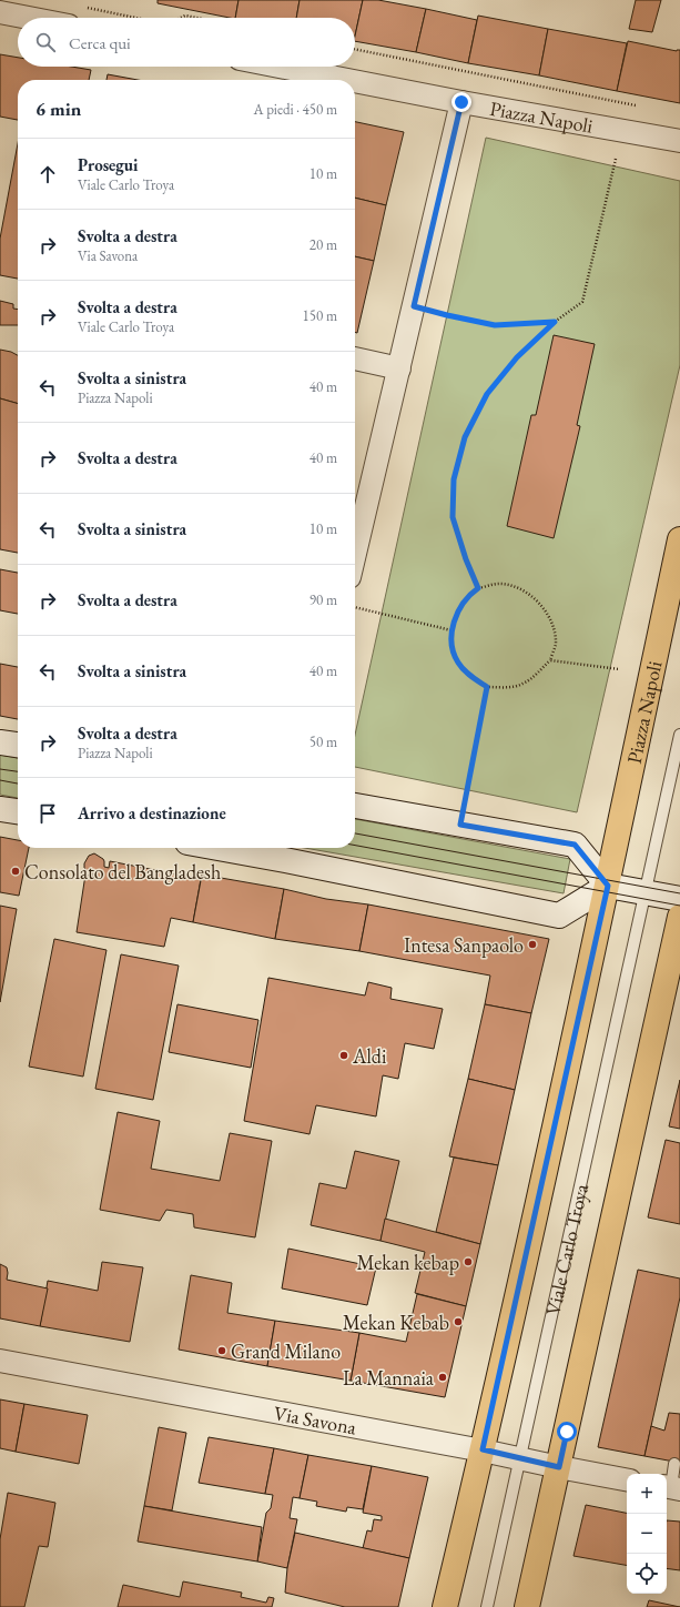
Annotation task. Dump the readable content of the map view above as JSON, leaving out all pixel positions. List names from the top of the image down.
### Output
{
  "streets": {
    "main road": ["Piazza Napoli", "Viale Carlo Troya"],
    "street": ["Via Savona"]
  },
  "crossings": [
    ["Piazza Napoli", "Viale Carlo Troya"],
    ["Viale Carlo Troya", "Via Savona"]
  ],
  "places": [
    "Consolato del Bangladesh",
    "Intesa Sanpaolo",
    "Aldi",
    "Mekan kebap",
    "Mekan Kebab",
    "Grand Milano",
    "La Mannaia"
  ],
  "page": {
    "search": "Cerca qui",
    "heading": ["6 min", "A piedi · 450 m"],
    "list": [
      ["Prosegui", "Viale Carlo Troya", "10 m"],
      ["Svolta a destra", "Via Savona", "20 m"],
      ["Svolta a destra", "Viale Carlo Troya", "150 m"],
      ["Svolta a sinistra", "Piazza Napoli", "40 m"],
      ["Svolta a destra", "40 m"],
      ["Svolta a sinistra", "10 m"],
      ["Svolta a destra", "90 m"],
      ["Svolta a sinistra", "40 m"],
      ["Svolta a destra", "Piazza Napoli", "50 m"],
      "Arrivo a destinazione"
    ],
    "map_buttons": ["+", "−"]
  }
}
